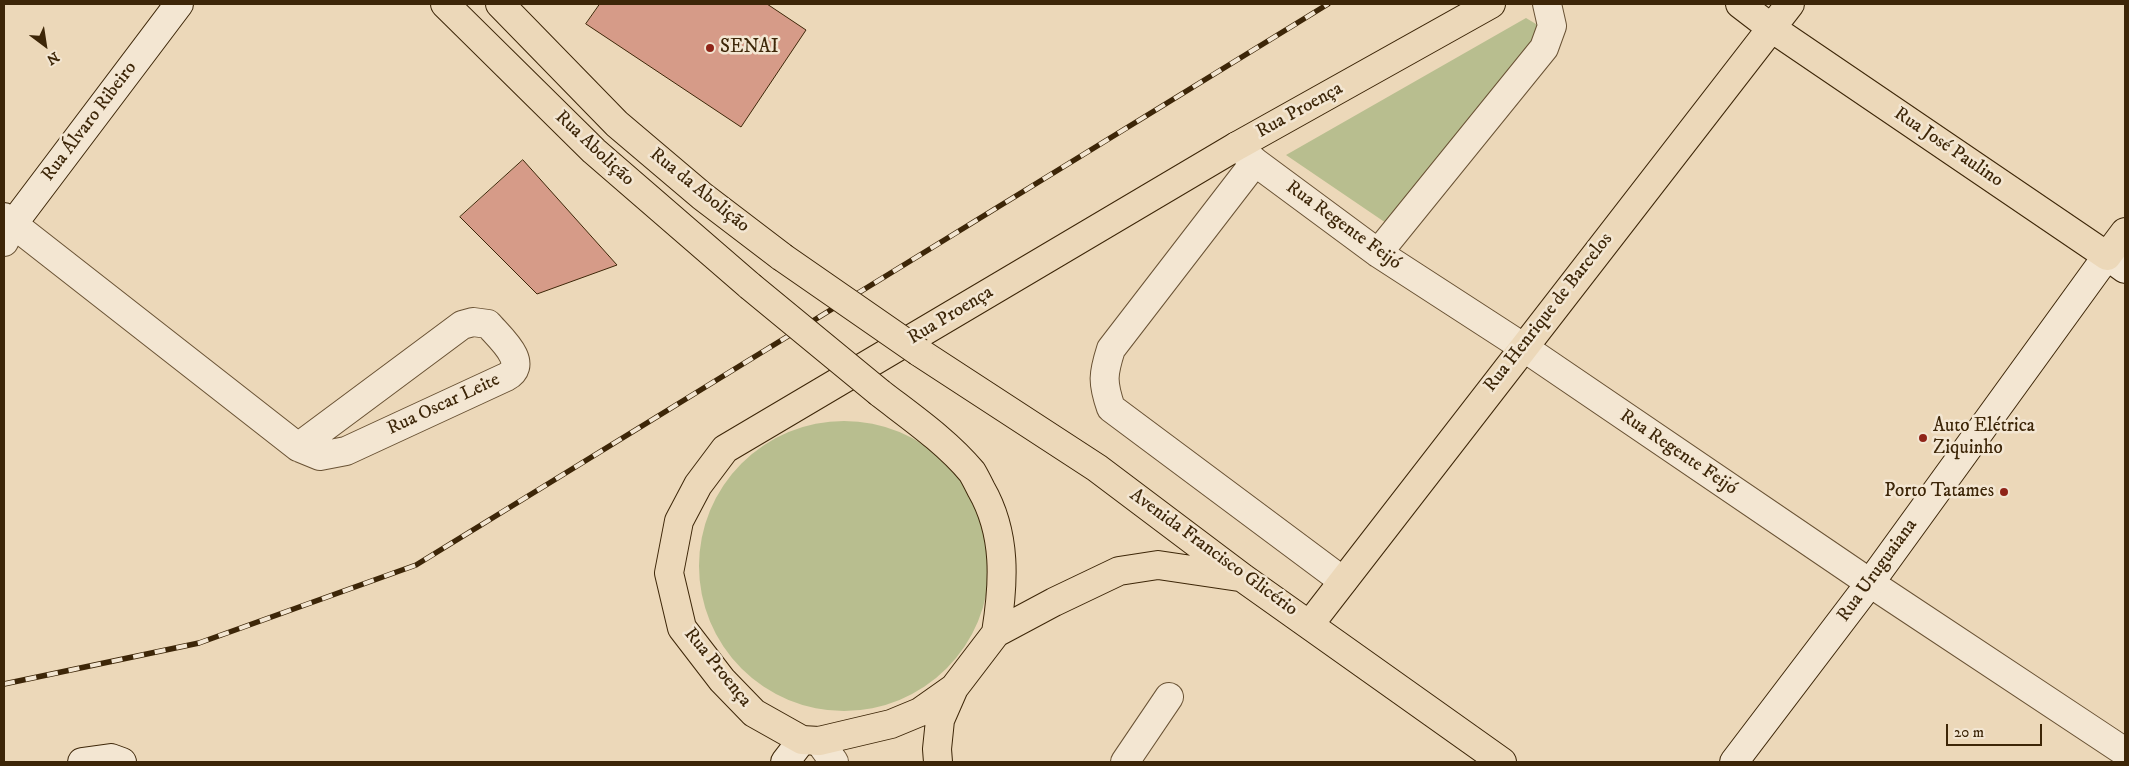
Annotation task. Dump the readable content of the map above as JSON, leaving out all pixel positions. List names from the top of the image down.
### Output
{
  "streets": {
    "main road": [
      "Rua Proença",
      "Rua José Paulino",
      "Rua Abolição",
      "Rua da Abolição",
      "Rua Henrique de Barcelos",
      "Avenida Francisco Glicério",
      "Rua Uruguaiana"
    ],
    "street": ["Rua Álvaro Ribeiro", "Rua Regente Feijó", "Rua Oscar Leite"]
  },
  "crossings": [
    ["Rua Proença", "Rua Regente Feijó"],
    ["Rua Proença", "Rua Henrique de Barcelos"],
    ["Rua Álvaro Ribeiro", "Rua Oscar Leite"],
    ["Rua José Paulino", "Rua Henrique de Barcelos"],
    ["Rua José Paulino", "Rua Uruguaiana"],
    ["Rua da Abolição", "Avenida Francisco Glicério"],
    ["Rua Regente Feijó", "Rua Henrique de Barcelos"],
    ["Rua Regente Feijó", "Rua Uruguaiana"],
    ["Rua Henrique de Barcelos", "Avenida Francisco Glicério"]
  ],
  "places": ["SENAI", "Auto Elétrica Ziquinho", "Porto Tatames"],
  "scale_bar": "20 m",
  "north": "bottom right"
}
